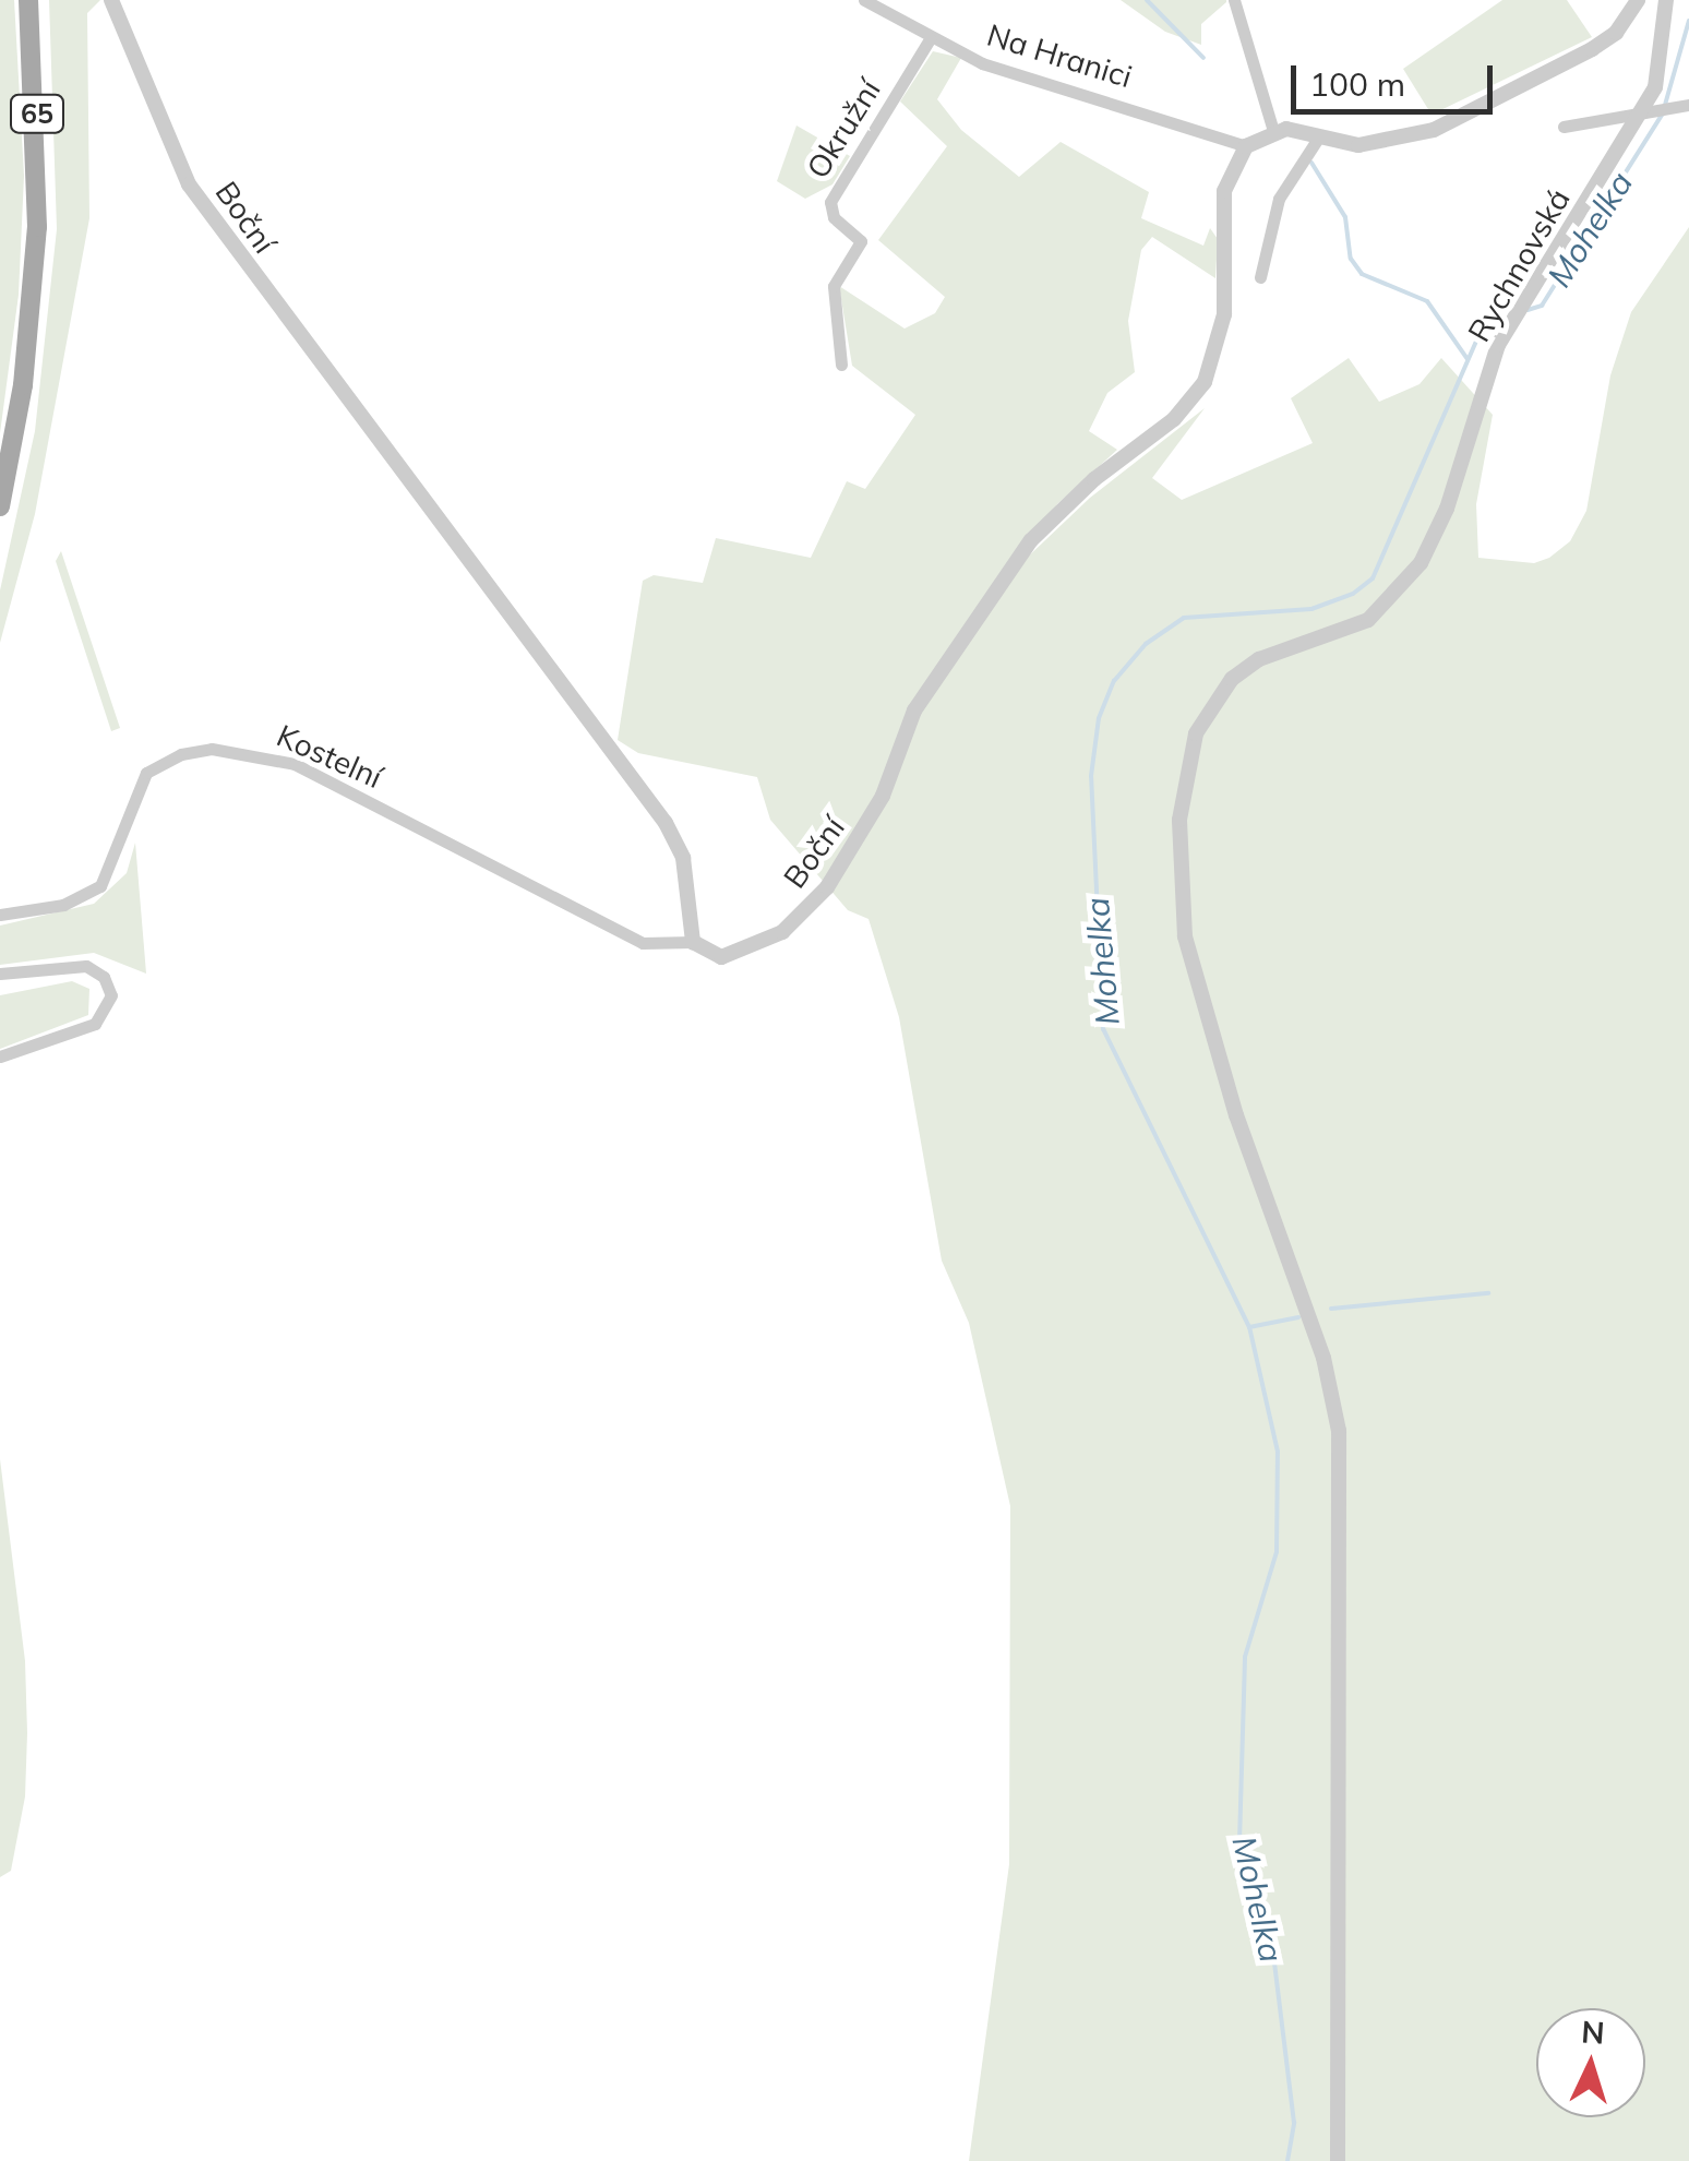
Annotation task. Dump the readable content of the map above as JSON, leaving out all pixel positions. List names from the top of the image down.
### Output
{
  "streets": {
    "main road": ["65"],
    "street": [
      "Na Hranici",
      "Okružní",
      "Boční",
      "Rychnovská",
      "Kostelní"
    ]
  },
  "crossings": [
    ["Na Hranici", "Okružní"],
    ["Na Hranici", "Boční"],
    ["Boční", "Kostelní"]
  ],
  "water": ["Mohelka"],
  "scale_bar": "100 m",
  "north": "top"
}
